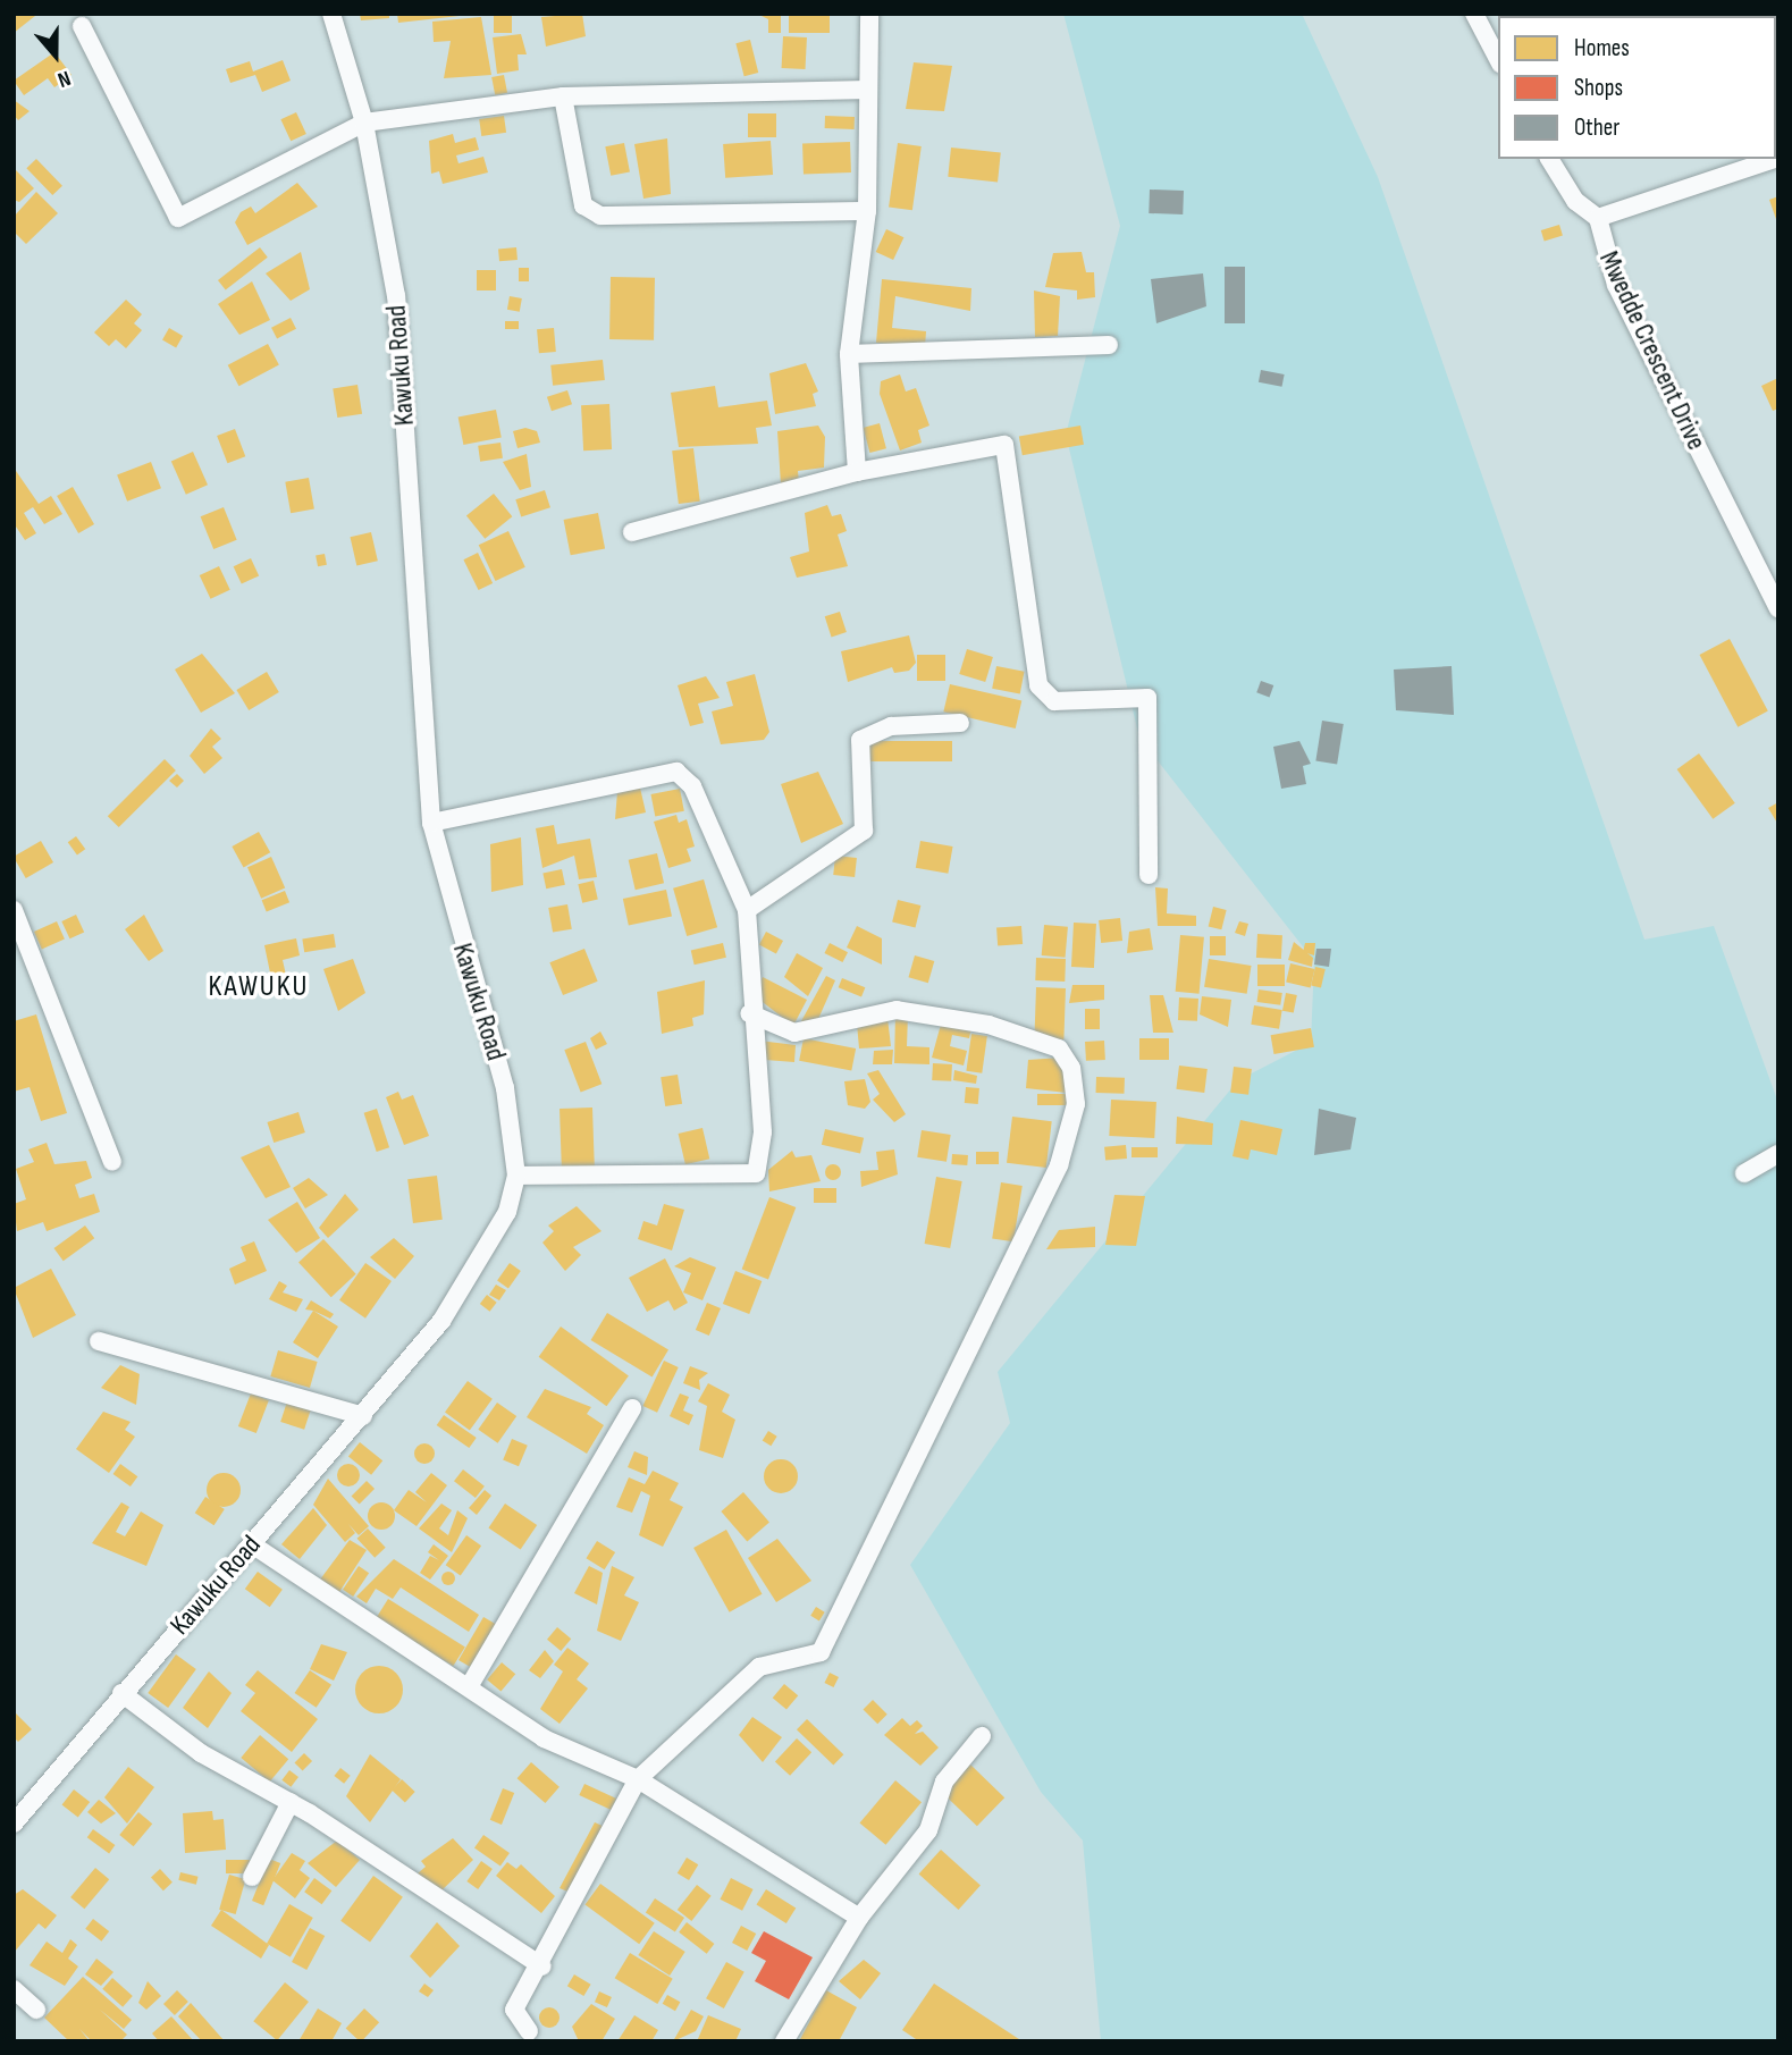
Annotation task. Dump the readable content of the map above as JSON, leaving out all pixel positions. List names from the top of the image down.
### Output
{
  "streets": {
    "street": ["Mwedde Crescent Drive", "Kawuku Road"]
  },
  "districts": ["KAWUKU"],
  "legend": ["Homes", "Shops", "Other"],
  "north": "bottom"
}
